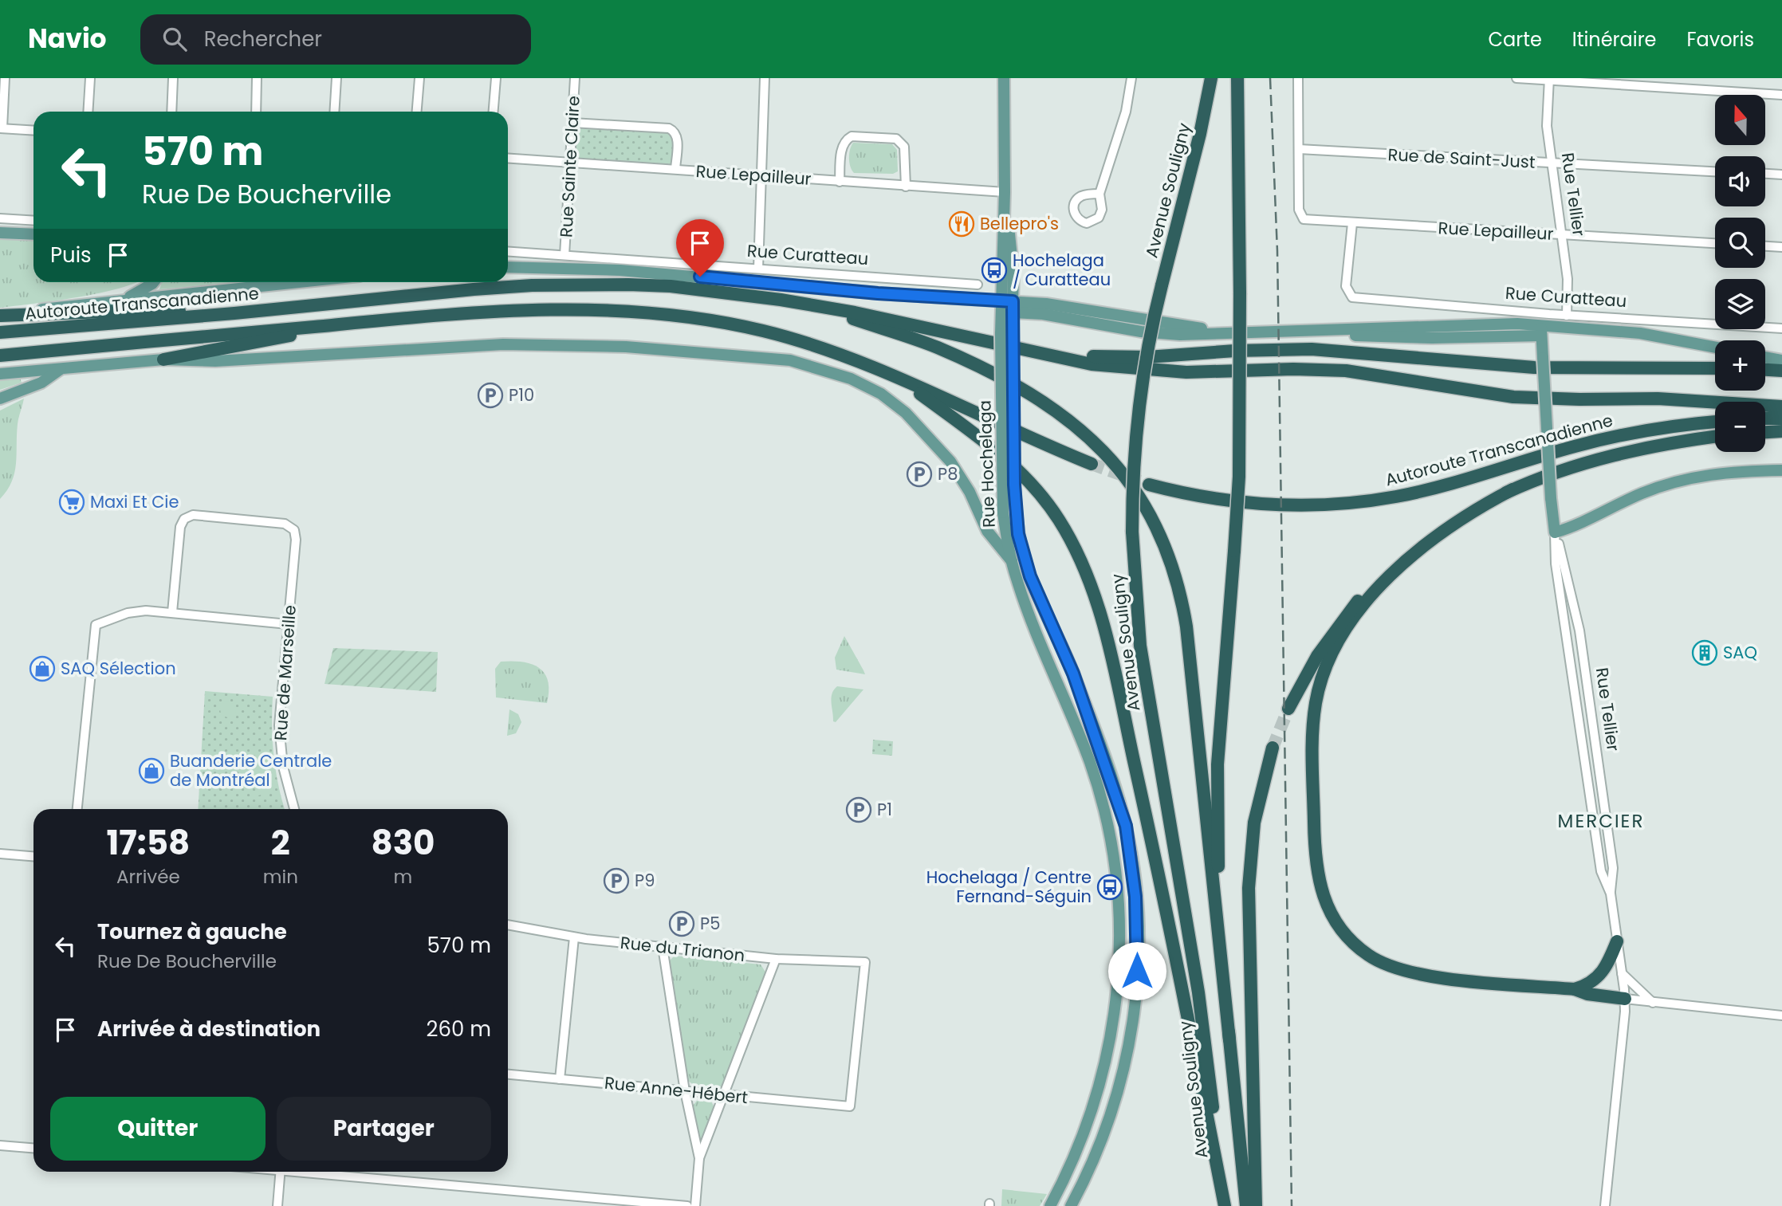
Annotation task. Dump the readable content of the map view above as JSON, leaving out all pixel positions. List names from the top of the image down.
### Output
{
  "streets": {
    "highway": ["Avenue Souligny", "Autoroute Transcanadienne"],
    "main road": ["Rue Tellier", "Rue Curatteau", "Rue Hochelaga"],
    "street": [
      "Rue de Saint-Just",
      "Rue Sainte Claire",
      "Rue Lepailleur",
      "Rue de Marseille",
      "Rue du Trianon",
      "Rue Anne-Hébert"
    ]
  },
  "crossings": [
    ["Rue de Saint-Just", "Rue Lepailleur"],
    ["Rue de Saint-Just", "Rue Tellier"],
    ["Rue Sainte Claire", "Rue Lepailleur"],
    ["Rue Sainte Claire", "Rue Curatteau"],
    ["Rue Lepailleur", "Rue Tellier"],
    ["Rue Lepailleur", "Rue Curatteau"],
    ["Rue Lepailleur", "Rue Hochelaga"],
    ["Rue Tellier", "Rue Curatteau"],
    ["Rue Curatteau", "Rue Hochelaga"],
    ["Rue du Trianon", "Rue Anne-Hébert"]
  ],
  "districts": ["MERCIER"],
  "places": {
    "restaurant": ["Bellepro's"],
    "bus stop": ["Hochelaga / Curatteau", "Hochelaga / Centre Fernand-Séguin"],
    "parking": [
      "P10",
      "P8",
      "P1",
      "P9",
      "P5"
    ],
    "supermarket": ["Maxi Et Cie"],
    "building": ["SAQ"],
    "shop": ["SAQ Sélection", "Buanderie Centrale de Montréal"]
  },
  "north": "top",
  "page": {
    "header": "Navio",
    "search": "Rechercher",
    "nav": ["Carte", "Itinéraire", "Favoris"],
    "map_buttons": ["+", "−"],
    "turn": ["570 m", "Rue De Boucherville"],
    "then": "Puis",
    "eta": [
      "17:58",
      "Arrivée",
      "2",
      "min",
      "830",
      "m"
    ],
    "list": [
      {
        "name": "Tournez à gauche",
        "note": "Rue De Boucherville",
        "value": "570 m"
      },
      {
        "name": "Arrivée à destination",
        "value": "260 m"
      }
    ],
    "buttons": ["Quitter", "Partager"]
  }
}
